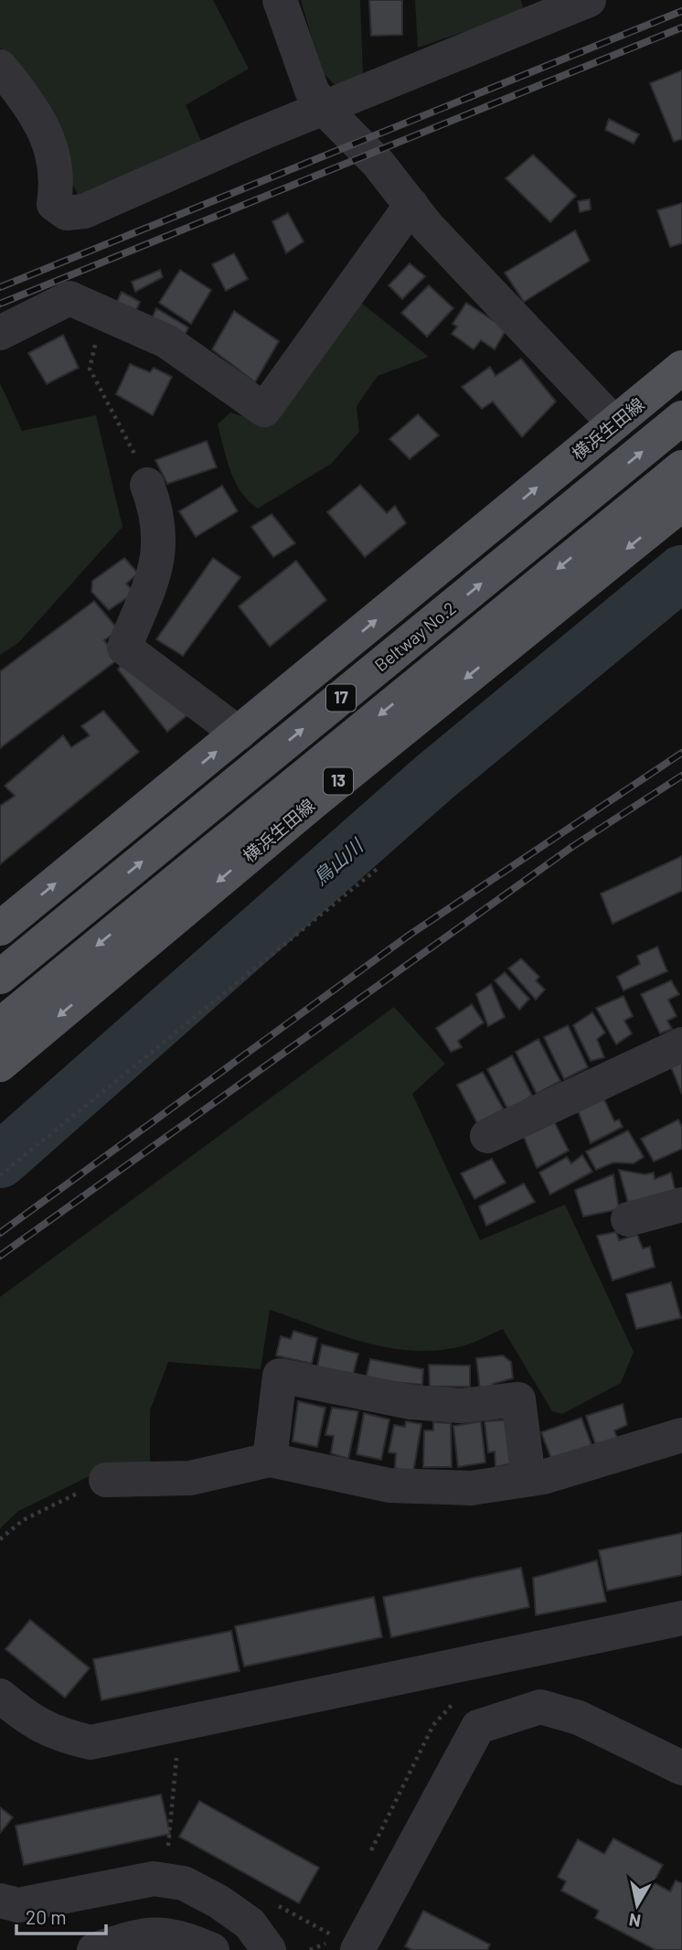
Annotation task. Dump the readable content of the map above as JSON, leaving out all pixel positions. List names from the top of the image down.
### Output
{
  "streets": {
    "main road": [
      "横浜生田線",
      "Beltway No.2",
      "17",
      "13"
    ]
  },
  "water": ["鳥山川"],
  "scale_bar": "20 m",
  "north": "bottom"
}
